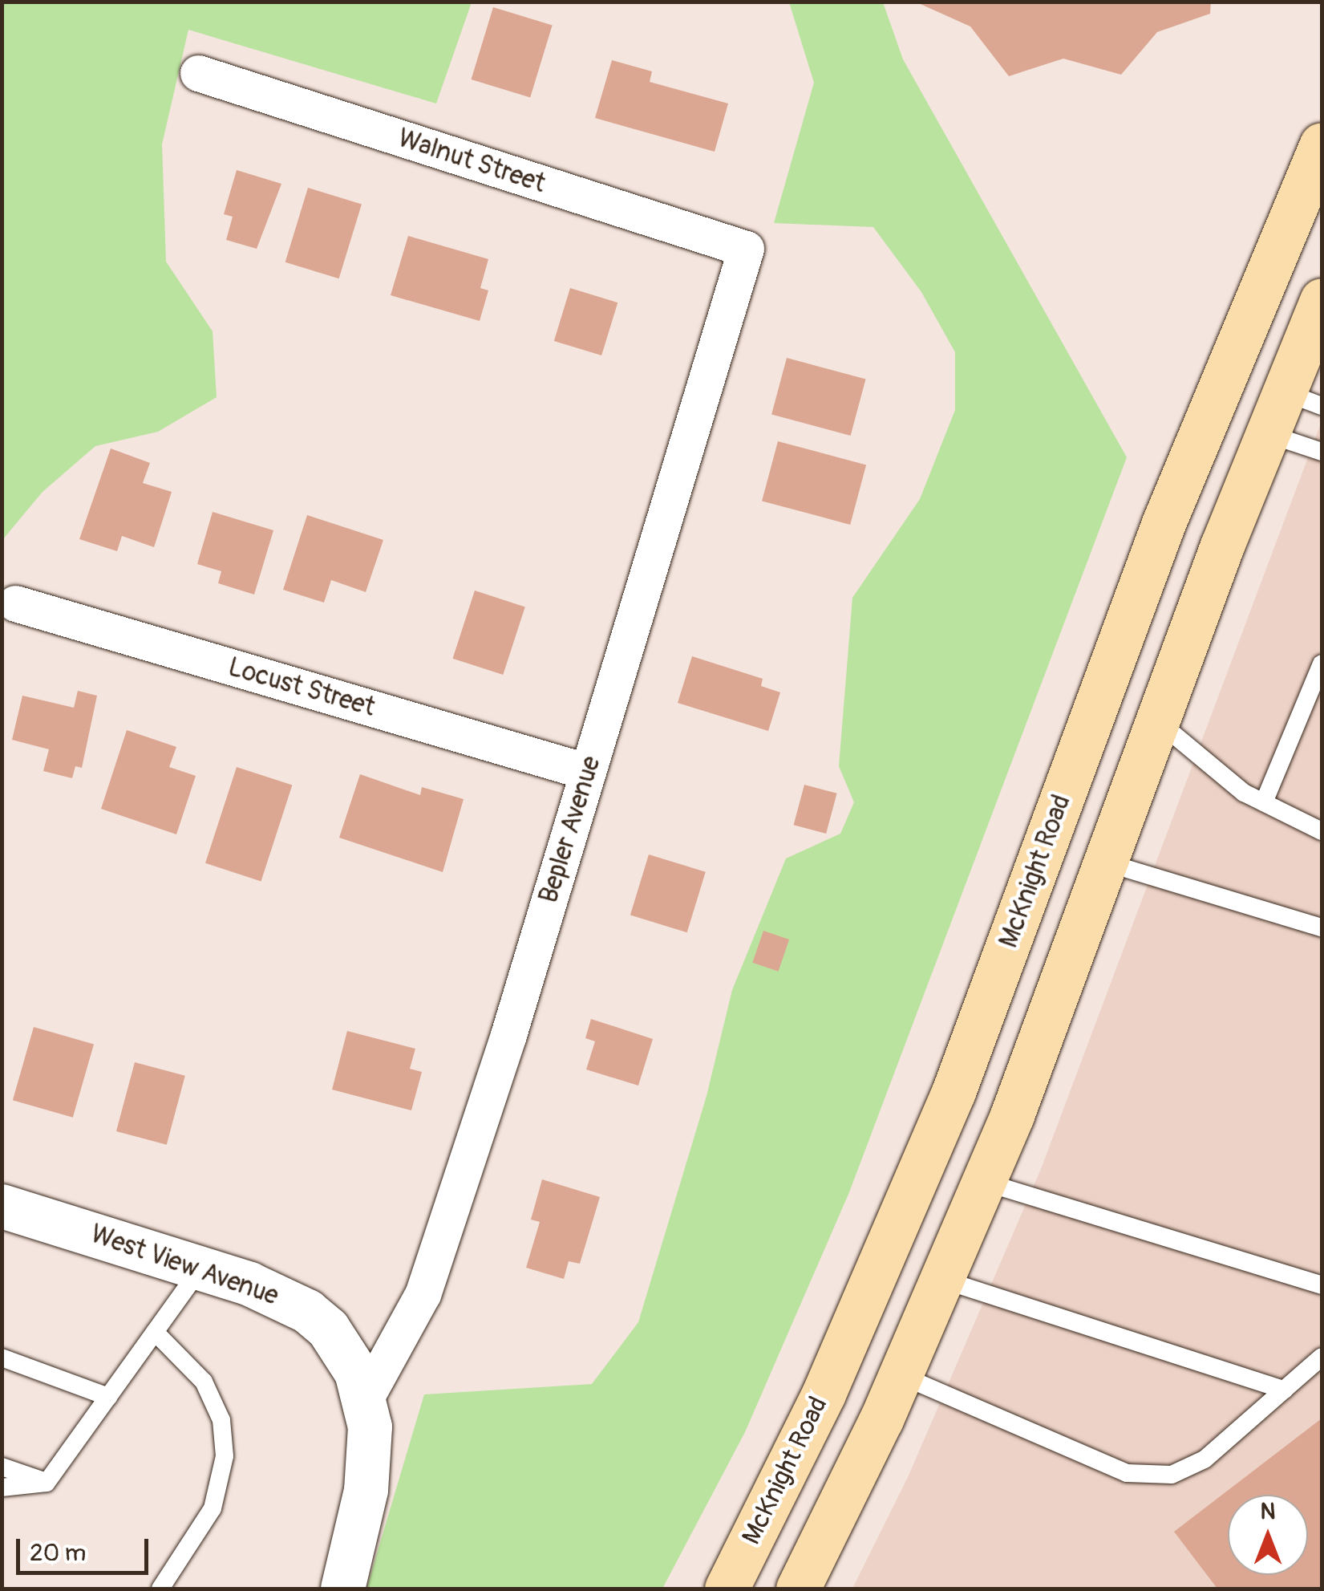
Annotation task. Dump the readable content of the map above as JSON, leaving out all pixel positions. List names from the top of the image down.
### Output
{
  "streets": {
    "highway": ["McKnight Road"],
    "street": [
      "Walnut Street",
      "Locust Street",
      "Bepler Avenue",
      "West View Avenue"
    ]
  },
  "crossings": [
    ["Walnut Street", "Bepler Avenue"],
    ["Locust Street", "Bepler Avenue"],
    ["Bepler Avenue", "West View Avenue"]
  ],
  "scale_bar": "20 m",
  "north": "top"
}
